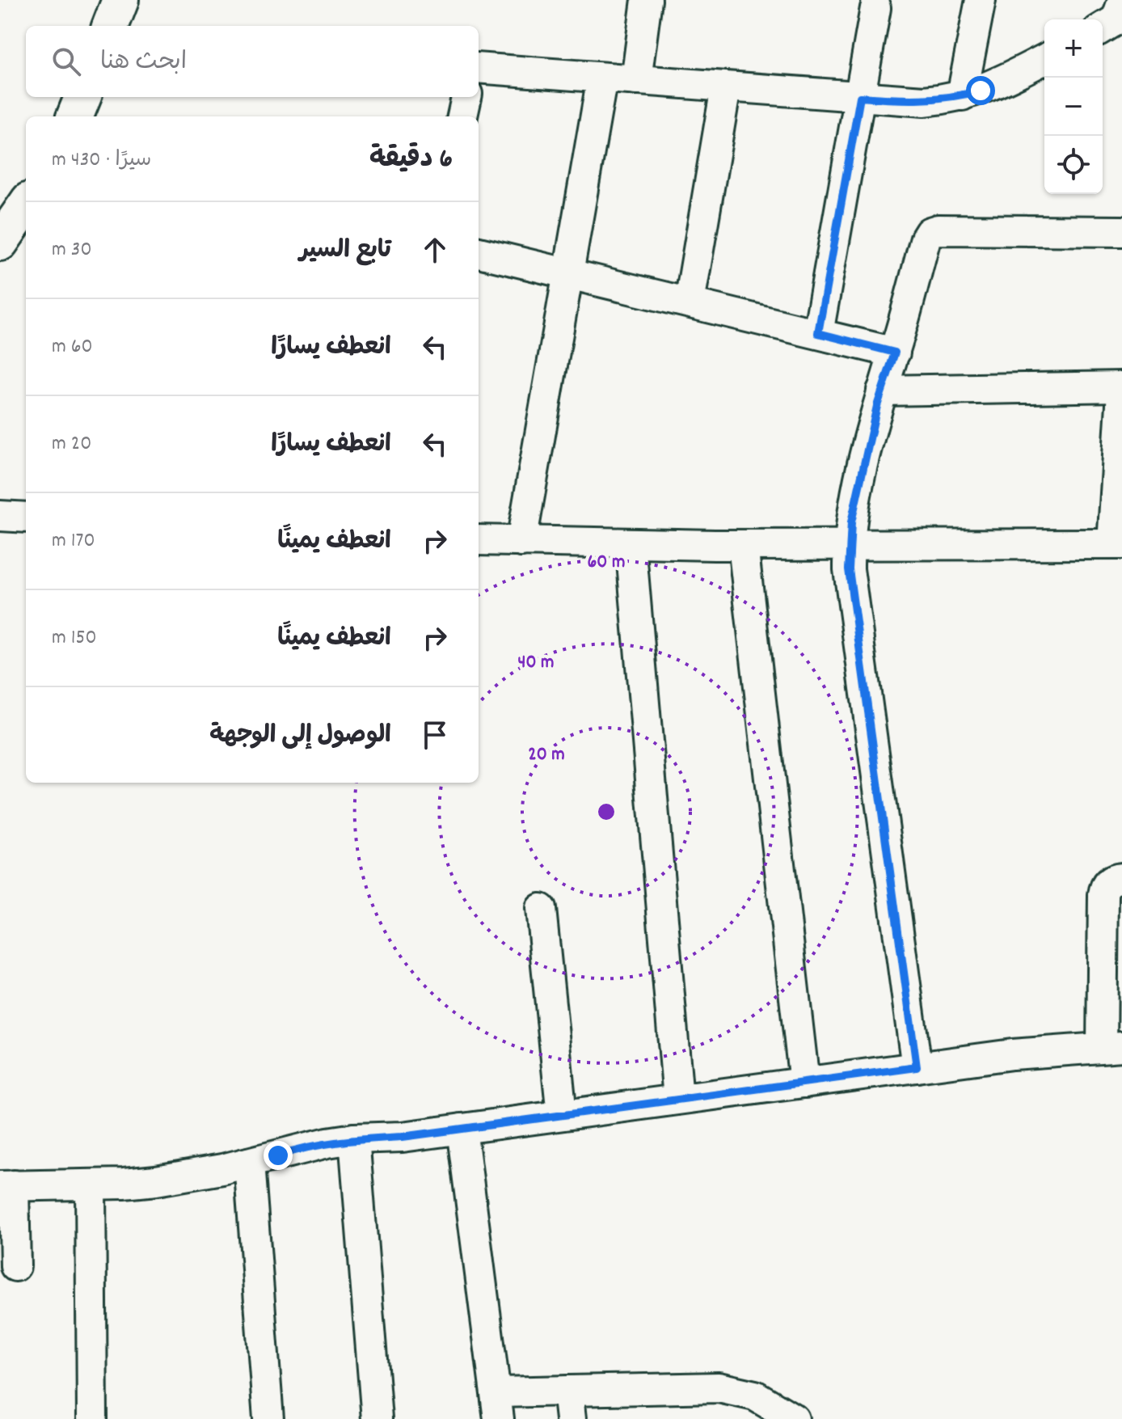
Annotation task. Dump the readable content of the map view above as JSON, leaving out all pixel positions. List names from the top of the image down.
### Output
{
  "page": {
    "map_buttons": ["+", "−"],
    "search": "ابحث هنا",
    "heading": ["6 دقيقة", "سيرًا · 430 m"],
    "list": [
      ["تابع السير", "30 m"],
      ["انعطف يسارًا", "60 m"],
      ["انعطف يسارًا", "20 m"],
      ["انعطف يمينًا", "170 m"],
      ["انعطف يمينًا", "150 m"],
      "الوصول إلى الوجهة"
    ]
  },
  "rings": ["60 m", "40 m", "20 m"]
}
